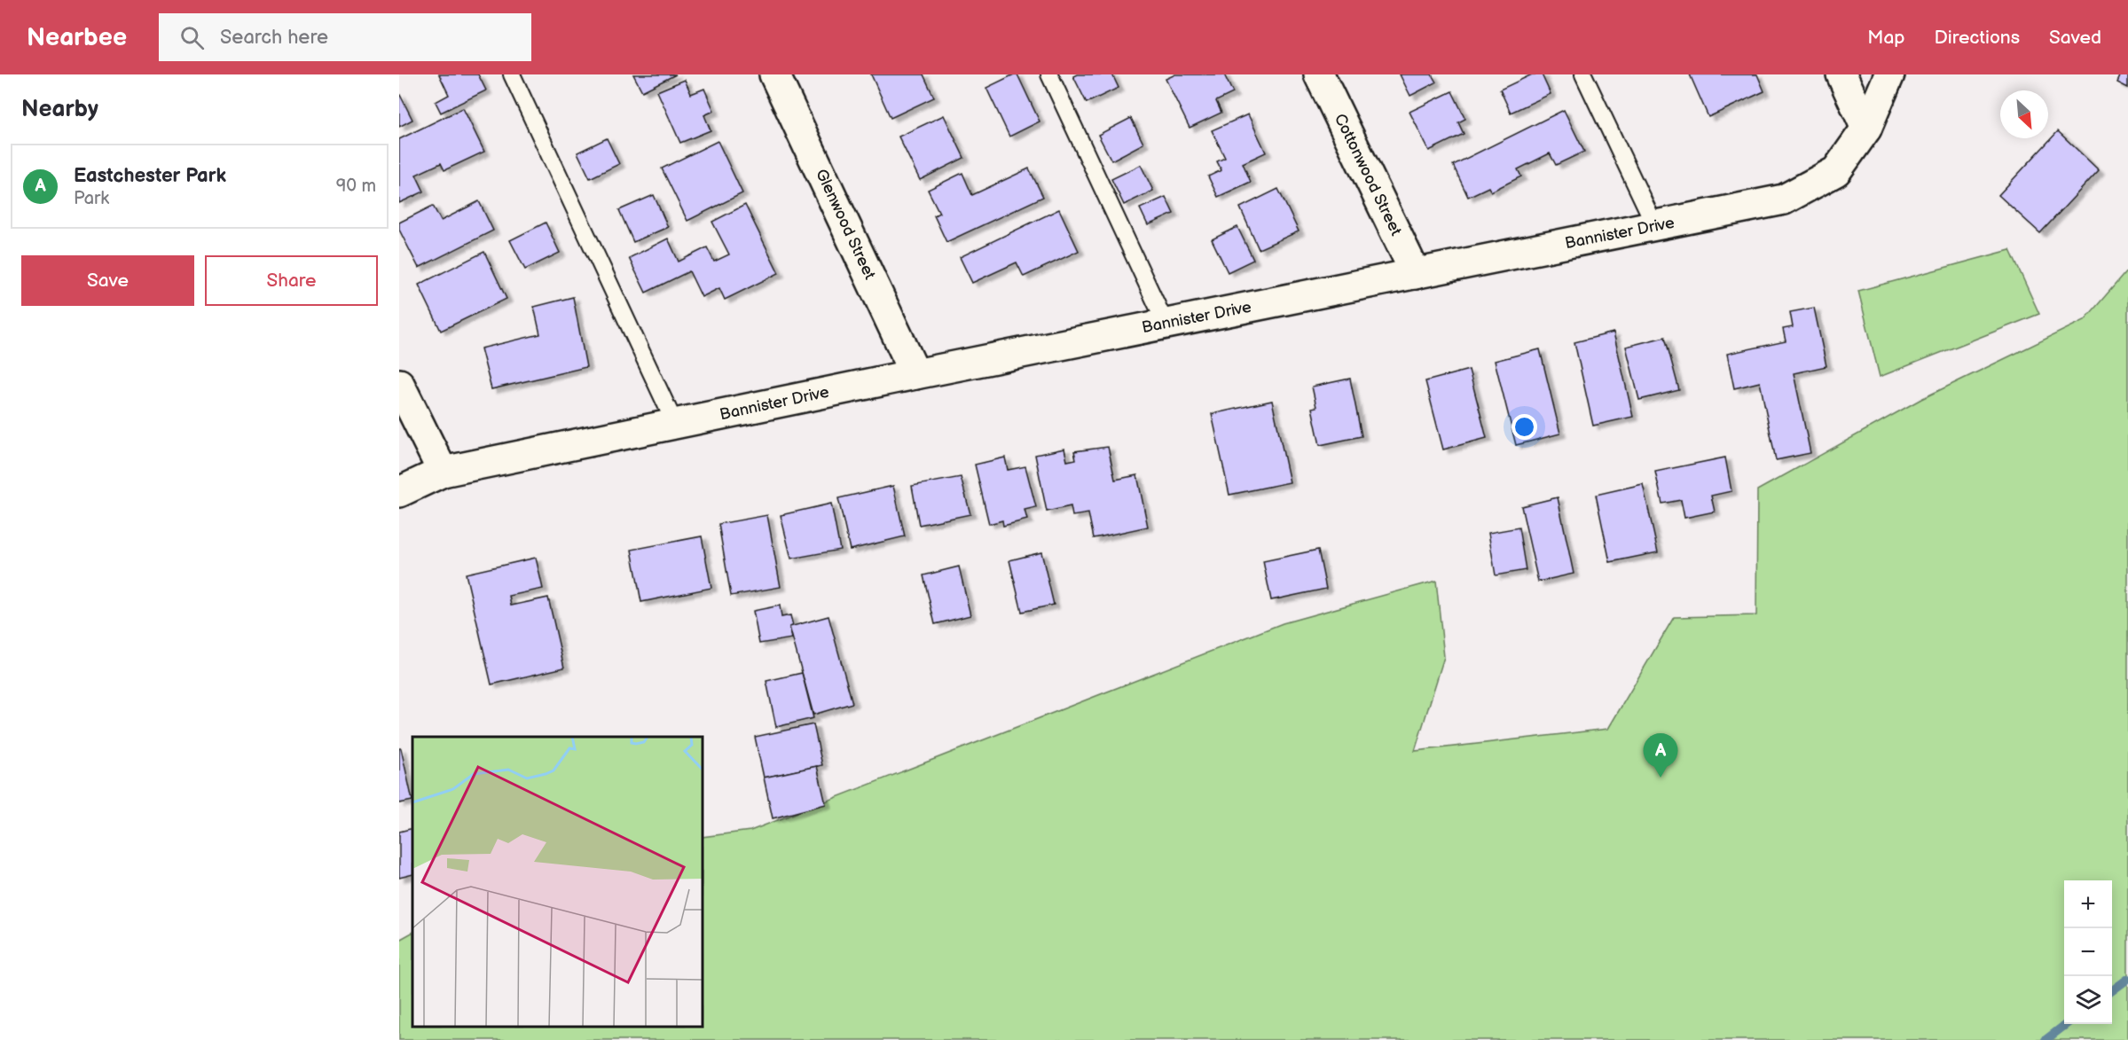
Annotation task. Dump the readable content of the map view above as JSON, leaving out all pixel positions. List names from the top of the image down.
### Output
{
  "streets": {
    "street": ["Cottonwood Street", "Glenwood Street", "Bannister Drive"]
  },
  "crossings": [
    ["Cottonwood Street", "Bannister Drive"],
    ["Glenwood Street", "Bannister Drive"]
  ],
  "north": "bottom right",
  "page": {
    "header": "Nearbee",
    "search": "Search here",
    "nav": ["Map", "Directions", "Saved"],
    "heading": "Nearby",
    "list": [
      {
        "mark": "A",
        "name": "Eastchester Park",
        "note": "Park",
        "value": "90 m"
      }
    ],
    "buttons": ["Save", "Share"],
    "pins": "A",
    "map_buttons": ["+", "−"]
  }
}
